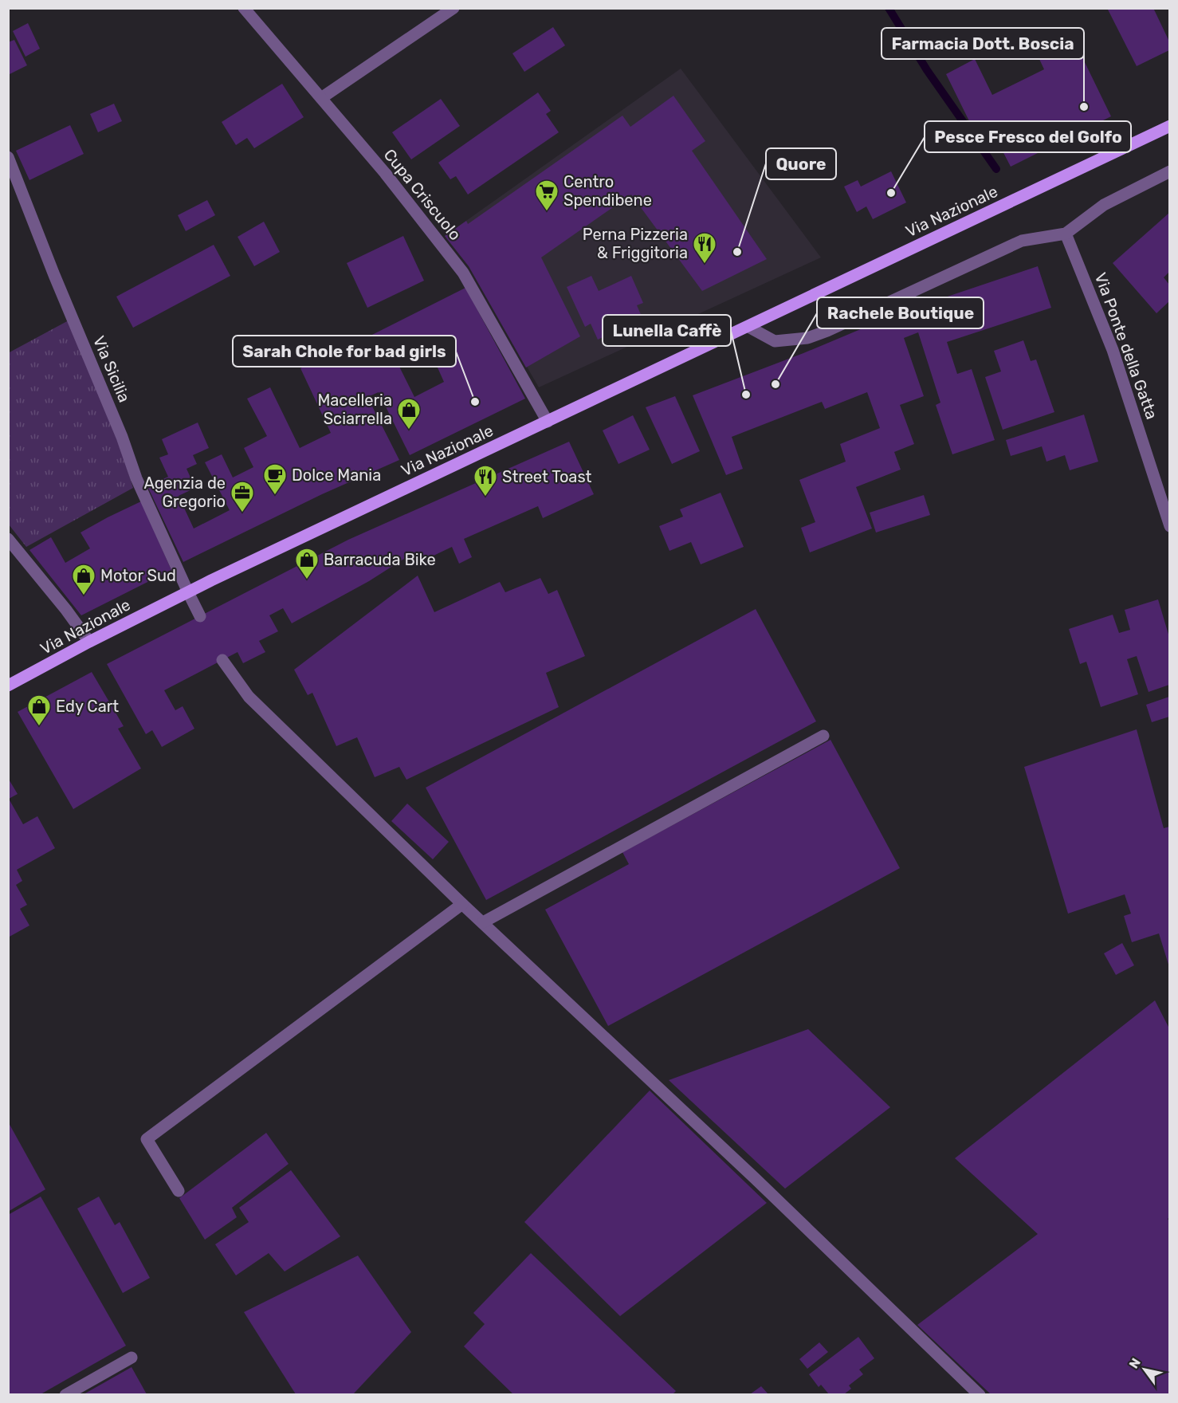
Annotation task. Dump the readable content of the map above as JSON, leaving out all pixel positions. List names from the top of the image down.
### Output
{
  "streets": {
    "main road": ["Via Nazionale"],
    "street": ["Cupa Criscuolo", "Via Ponte della Gatta", "Via Sicilia"]
  },
  "crossings": [
    ["Cupa Criscuolo", "Via Nazionale"],
    ["Via Nazionale", "Via Sicilia"]
  ],
  "places": {
    "other": [
      "Farmacia Dott. Boscia",
      "Pesce Fresco del Golfo",
      "Quore",
      "Rachele Boutique",
      "Lunella Caffè",
      "Sarah Chole for bad girls"
    ],
    "supermarket": ["Centro Spendibene"],
    "restaurant": ["Perna Pizzeria & Friggitoria", "Street Toast"],
    "shop": [
      "Macelleria Sciarrella",
      "Barracuda Bike",
      "Motor Sud",
      "Edy Cart"
    ],
    "cafe": ["Dolce Mania"],
    "office": ["Agenzia de Gregorio"]
  },
  "north": "top left"
}
